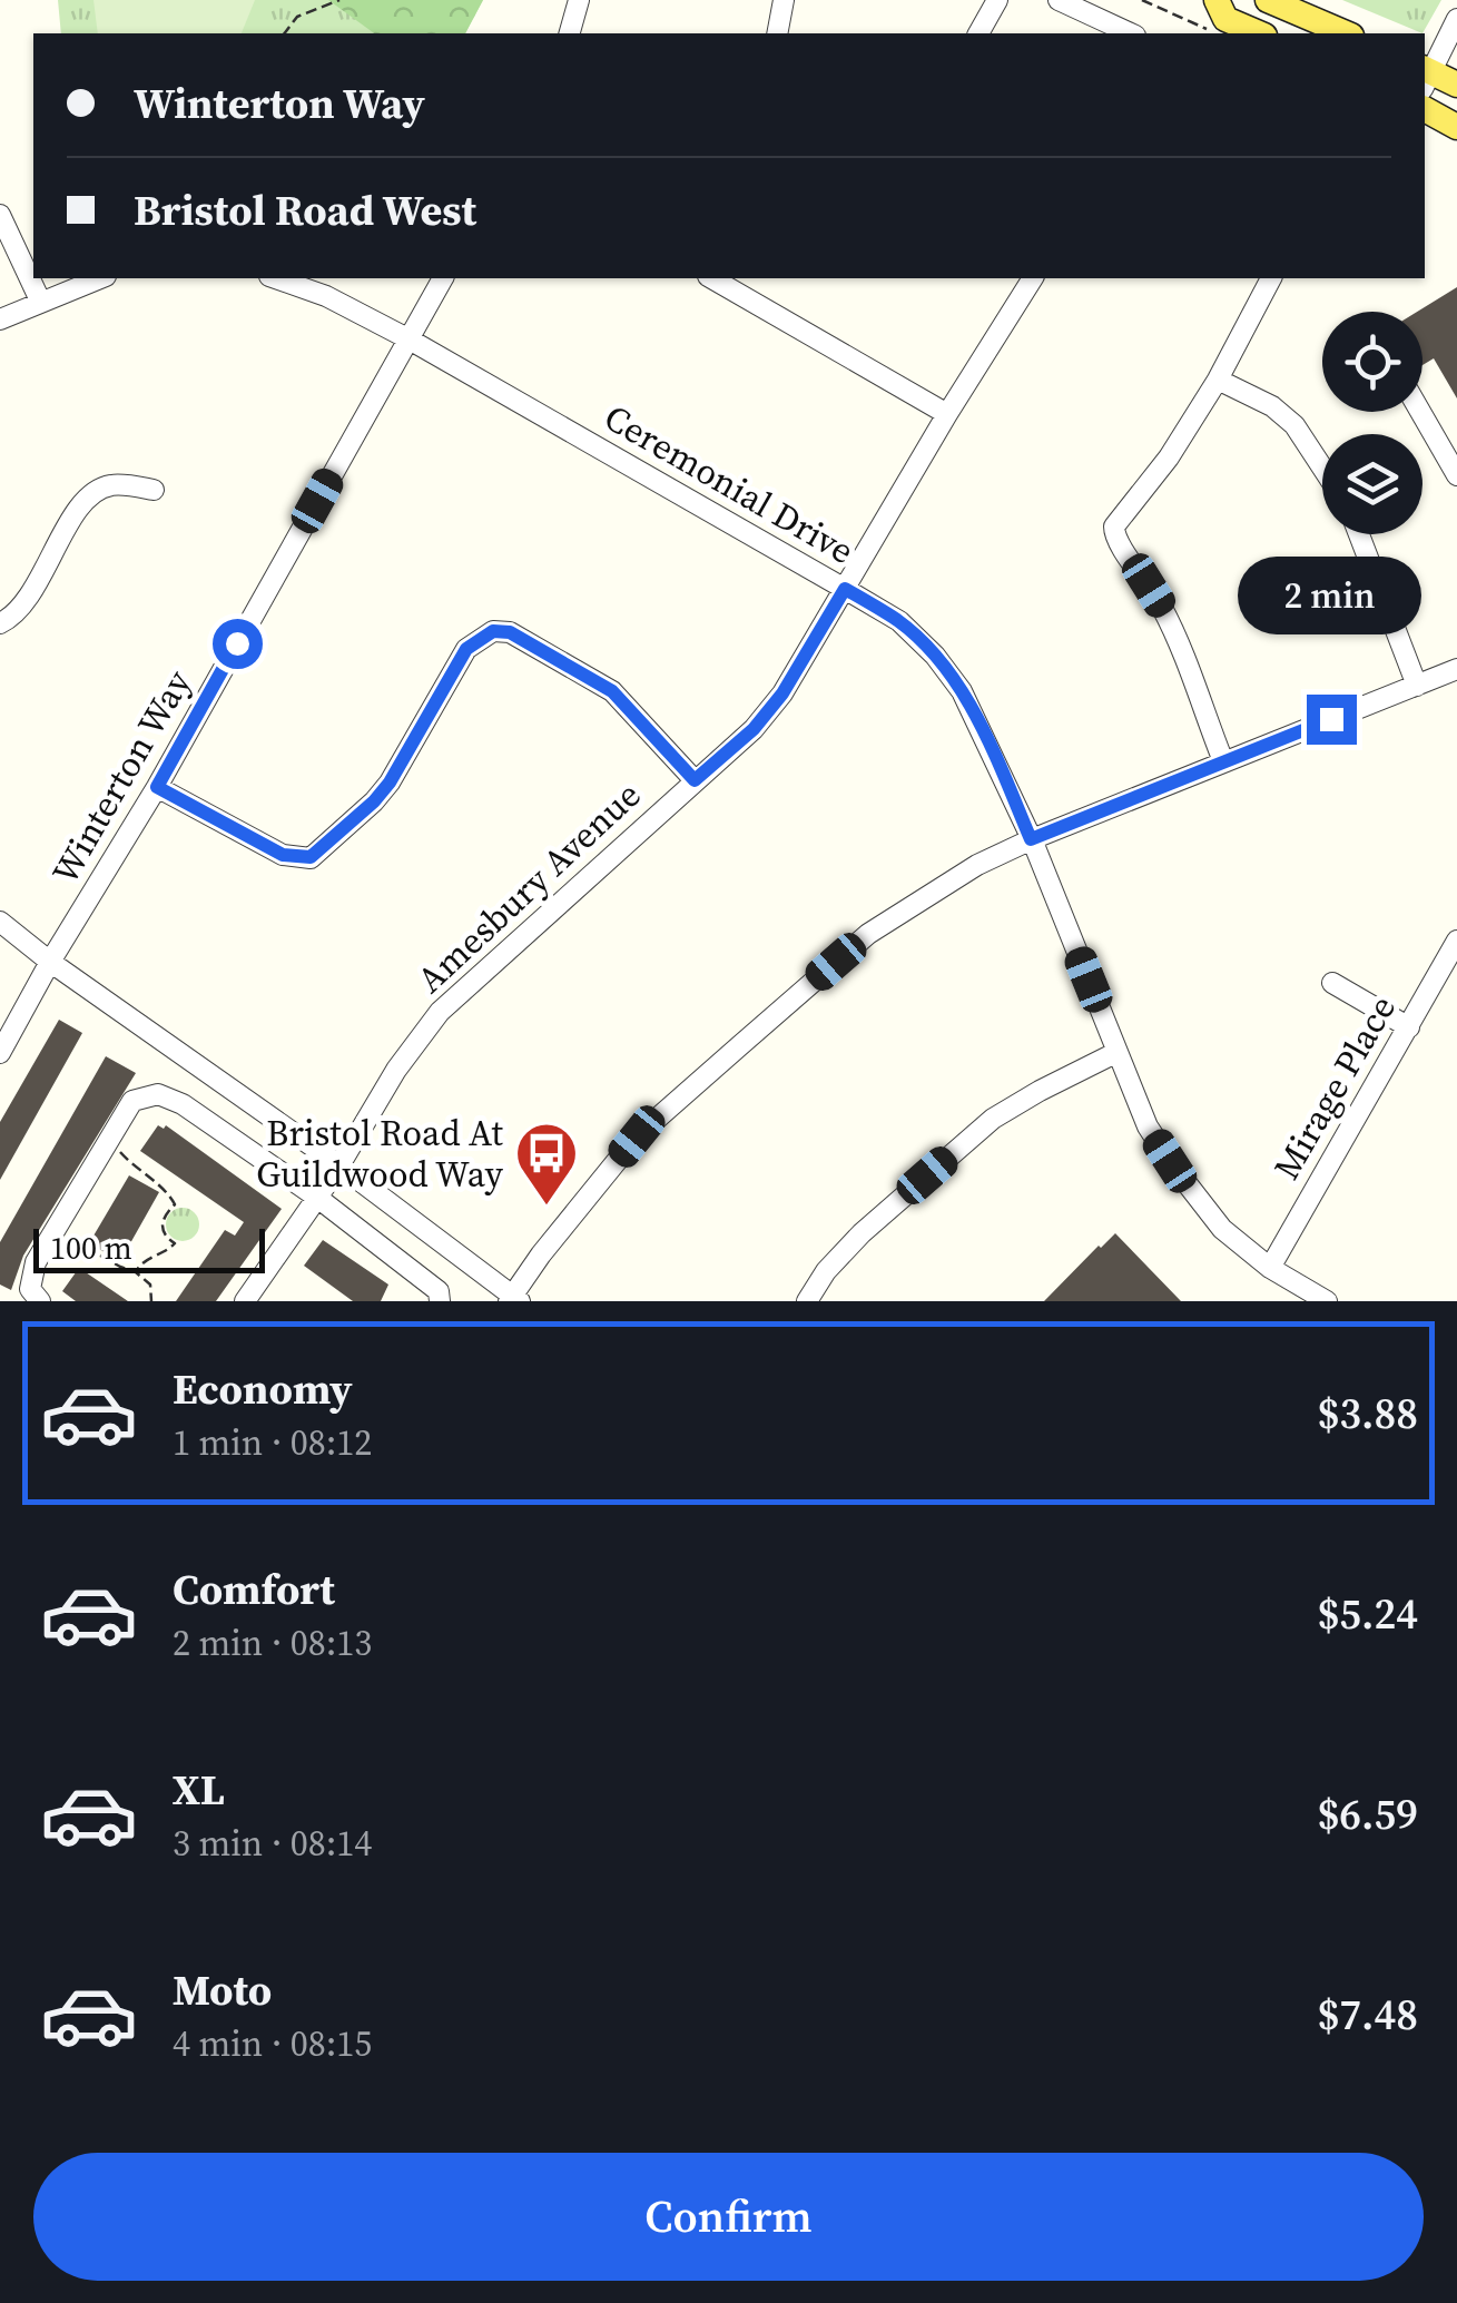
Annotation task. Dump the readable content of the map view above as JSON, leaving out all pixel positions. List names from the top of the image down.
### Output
{
  "streets": {
    "street": [
      "Ceremonial Drive",
      "Winterton Way",
      "Amesbury Avenue",
      "Mirage Place"
    ]
  },
  "crossings": [
    ["Ceremonial Drive", "Winterton Way"],
    ["Ceremonial Drive", "Amesbury Avenue"],
    ["Ceremonial Drive", "Mirage Place"]
  ],
  "places": {
    "bus stop": ["Bristol Road At Guildwood Way"]
  },
  "scale_bar": "100 m",
  "page": {
    "banner": ["Winterton Way", "Bristol Road West"],
    "bubble": "2 min",
    "scale": "100 m",
    "list": [
      {
        "name": "Economy",
        "note": "1 min · 08:12",
        "value": "$3.88"
      },
      {
        "name": "Comfort",
        "note": "2 min · 08:13",
        "value": "$5.24"
      },
      {
        "name": "XL",
        "note": "3 min · 08:14",
        "value": "$6.59"
      },
      {
        "name": "Moto",
        "note": "4 min · 08:15",
        "value": "$7.48"
      }
    ],
    "buttons": "Confirm"
  }
}
